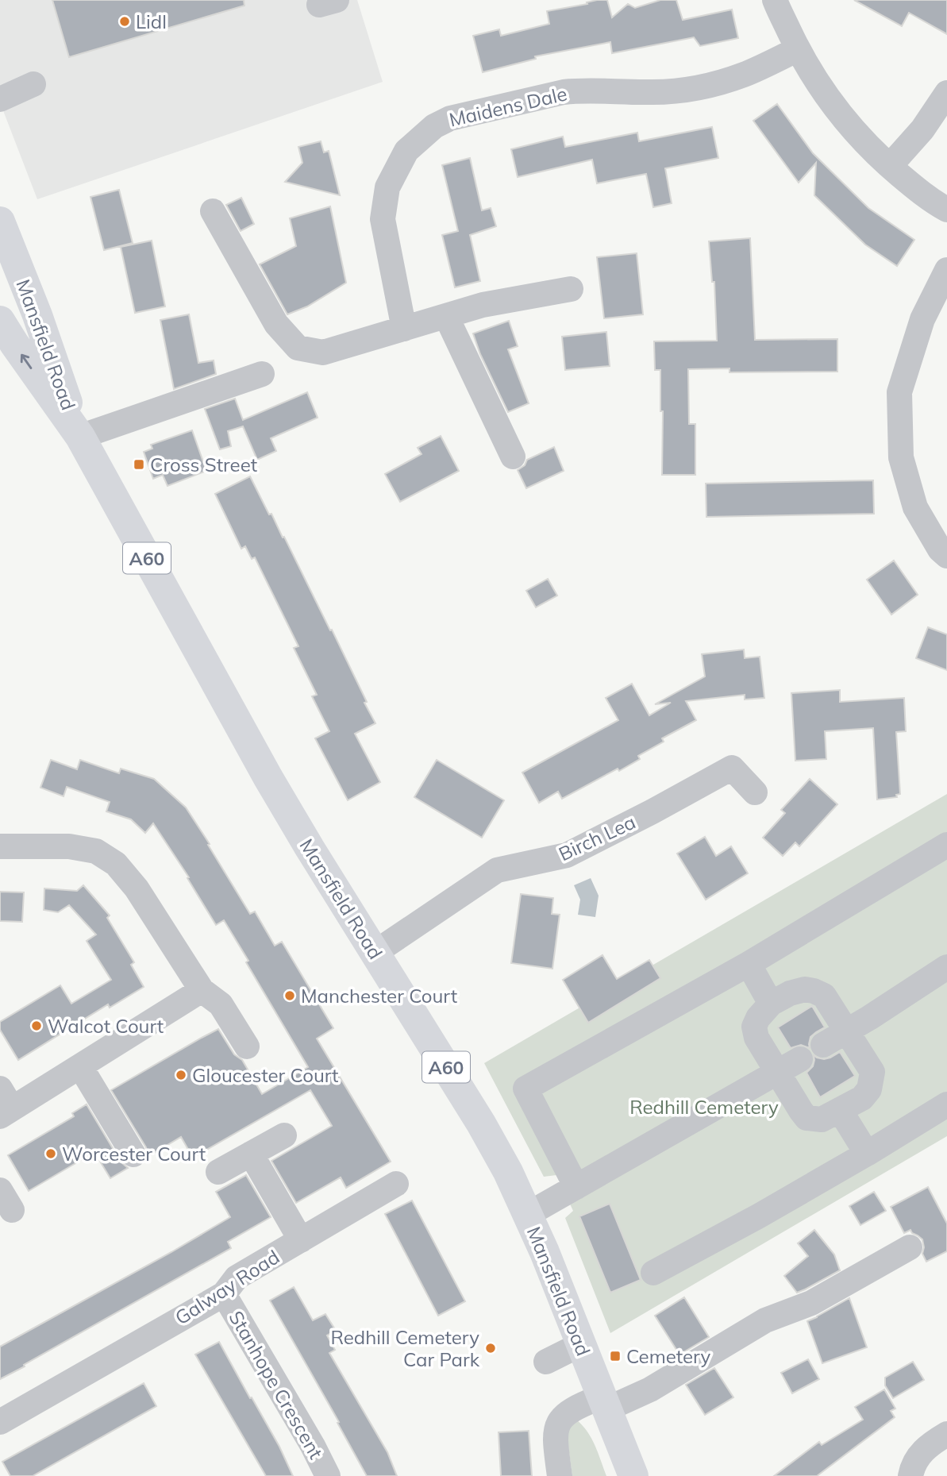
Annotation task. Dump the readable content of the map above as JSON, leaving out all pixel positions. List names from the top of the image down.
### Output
{
  "streets": {
    "highway": ["Mansfield Road", "A60"],
    "street": [
      "Maidens Dale",
      "Birch Lea",
      "Galway Road",
      "Stanhope Crescent"
    ]
  },
  "crossings": [
    ["Mansfield Road", "Birch Lea"],
    ["Galway Road", "Stanhope Crescent"]
  ],
  "parks": ["Redhill Cemetery"],
  "places": {
    "other": [
      "Lidl",
      "Manchester Court",
      "Walcot Court",
      "Gloucester Court",
      "Worcester Court",
      "Redhill Cemetery Car Park"
    ],
    "transit": ["Cross Street", "Cemetery"]
  }
}
